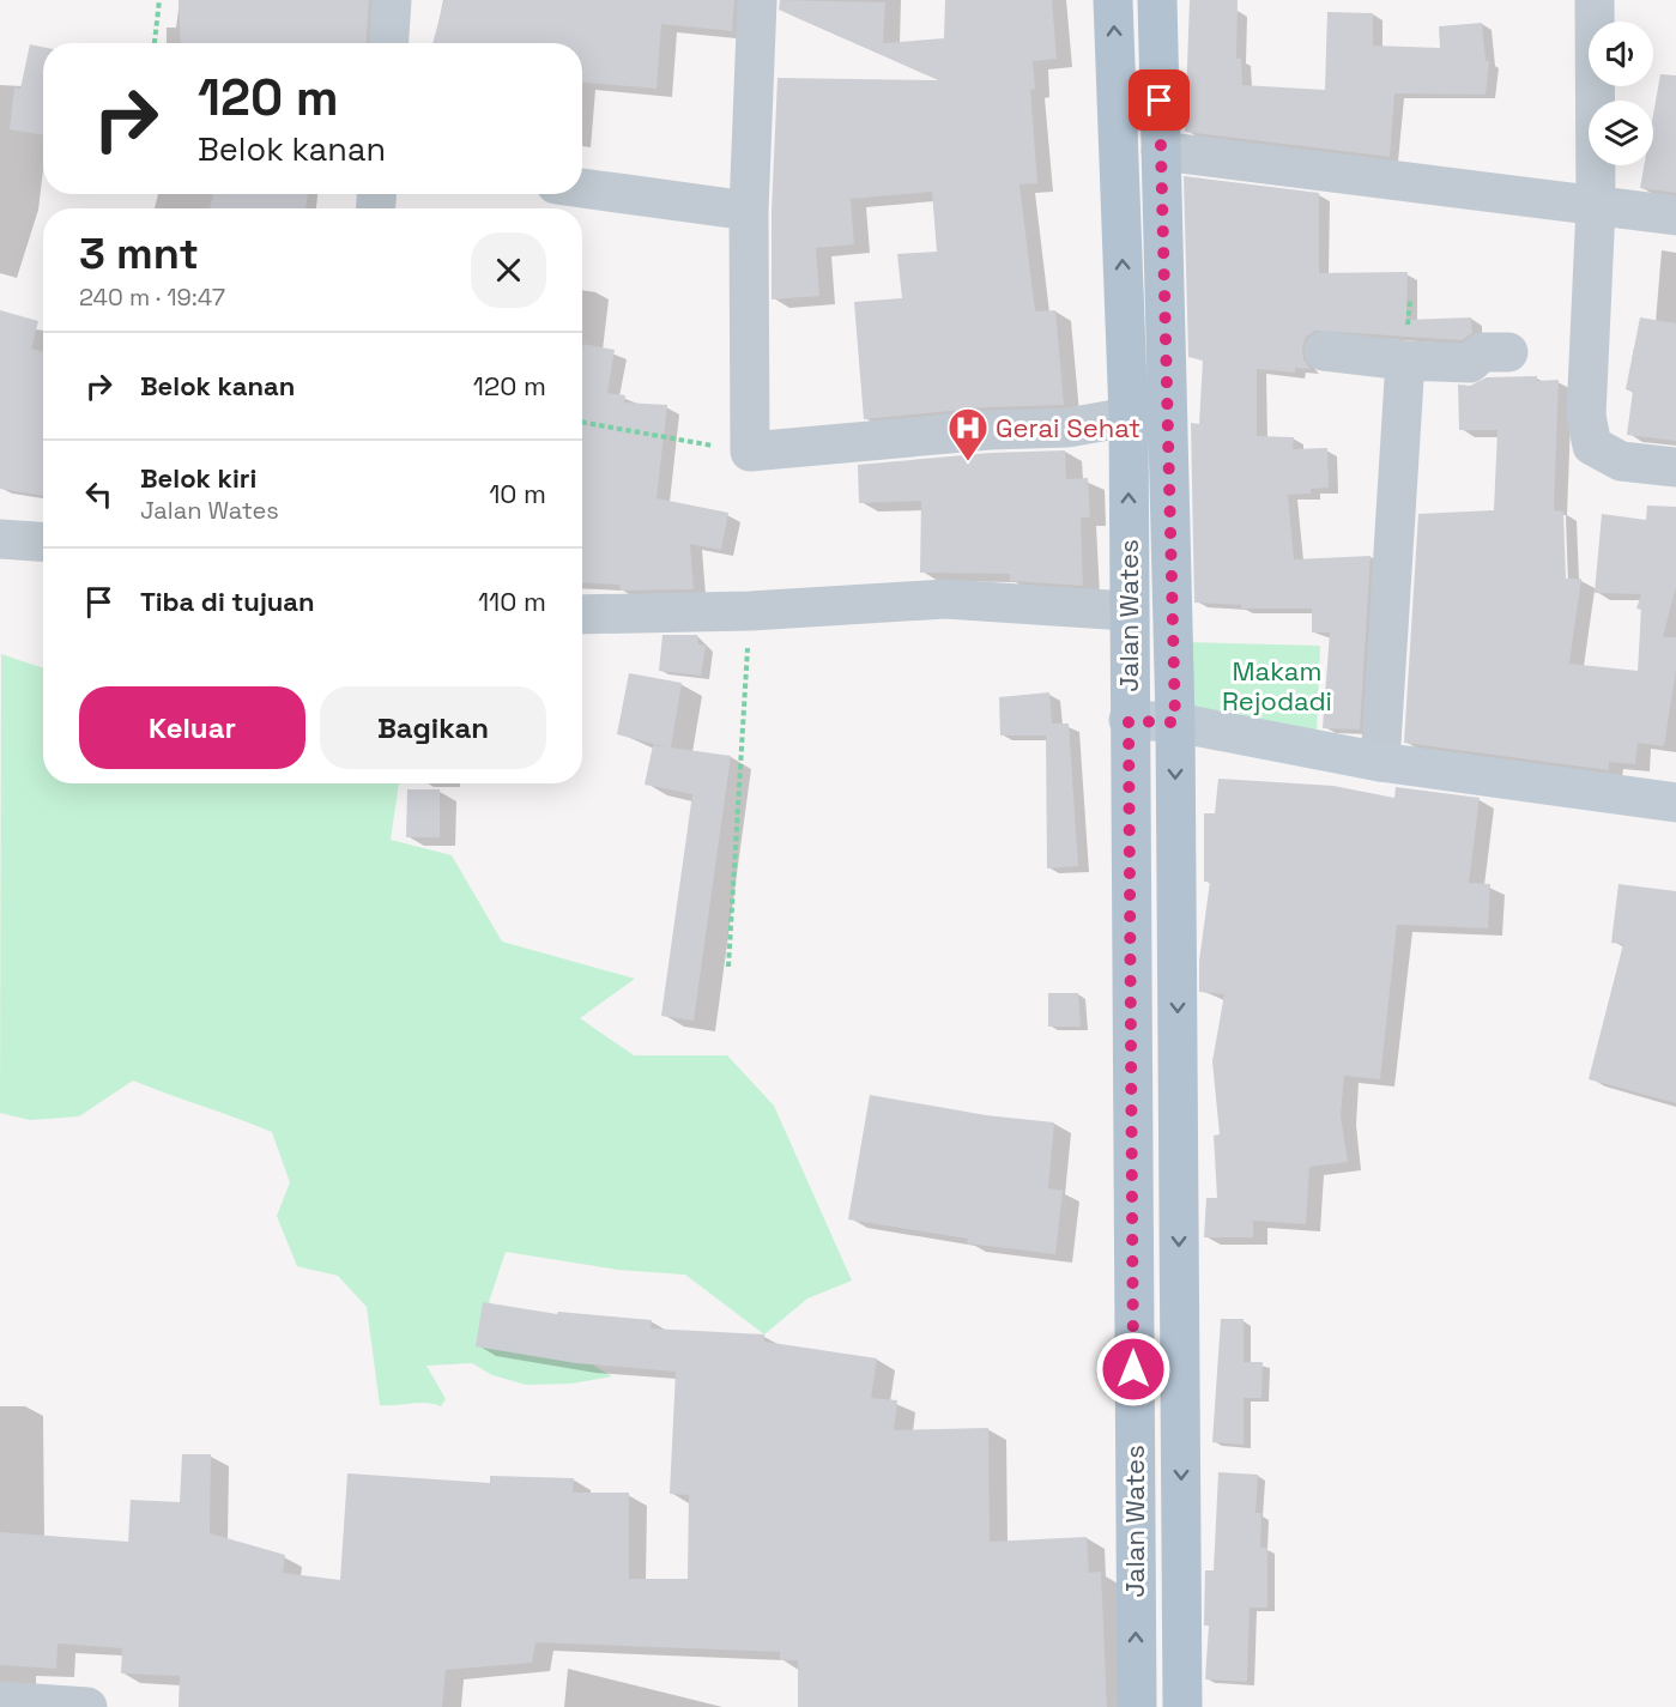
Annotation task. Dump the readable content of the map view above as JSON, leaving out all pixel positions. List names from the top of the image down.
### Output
{
  "streets": {
    "main road": ["Jalan Wates"]
  },
  "parks": ["Makam Rejodadi"],
  "places": {
    "hospital": ["Gerai Sehat"]
  },
  "page": {
    "turn": ["120 m", "Belok kanan"],
    "heading": ["3 mnt", "240 m · 19:47"],
    "list": [
      {
        "name": "Belok kanan",
        "value": "120 m"
      },
      {
        "name": "Belok kiri",
        "note": "Jalan Wates",
        "value": "10 m"
      },
      {
        "name": "Tiba di tujuan",
        "value": "110 m"
      }
    ],
    "buttons": ["Keluar", "Bagikan"]
  }
}
